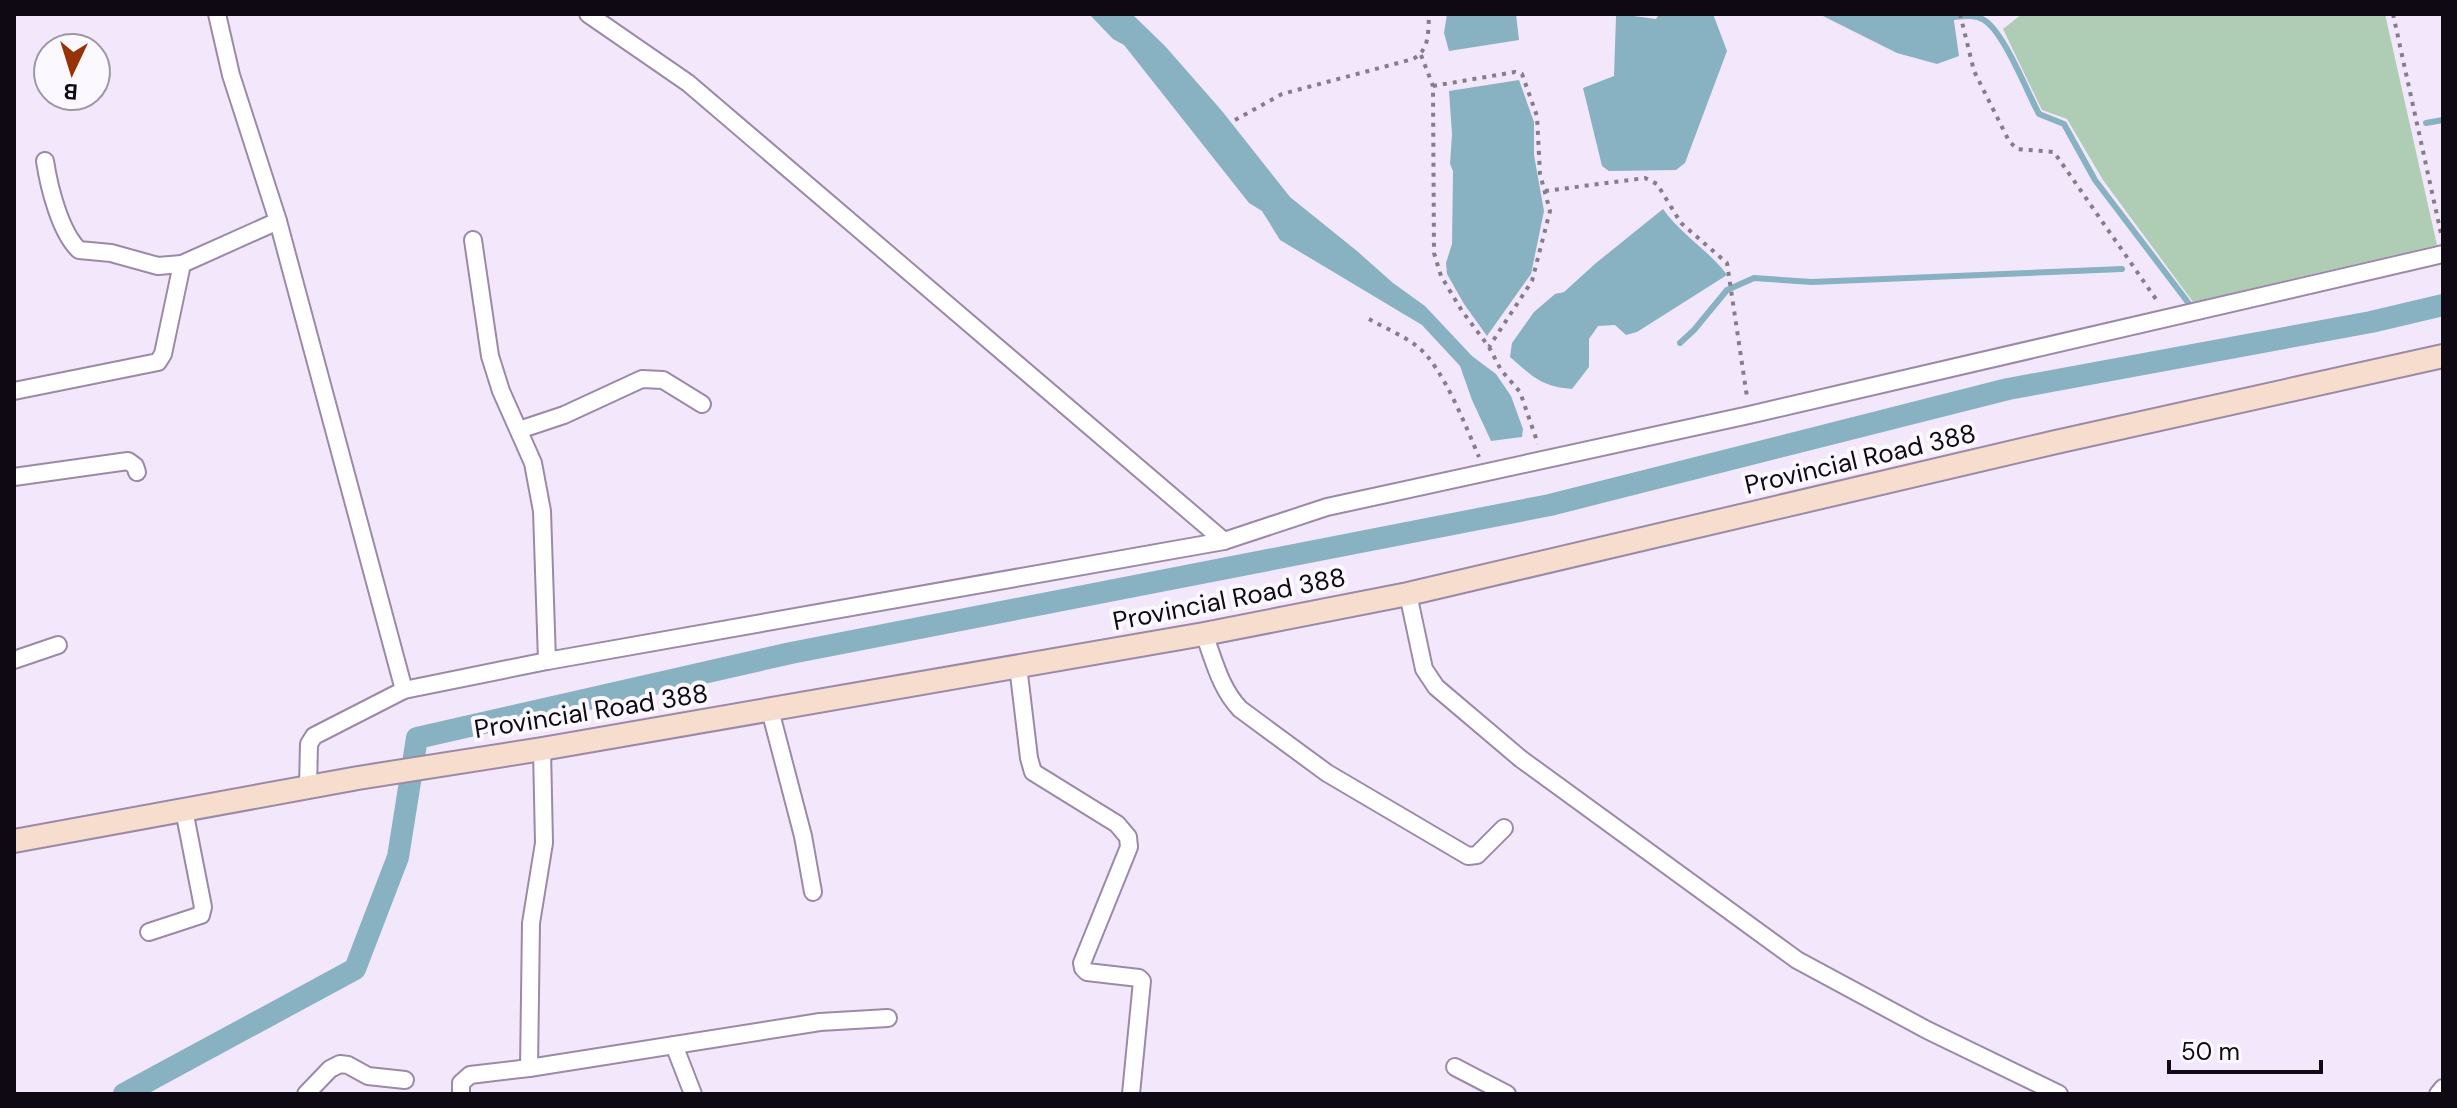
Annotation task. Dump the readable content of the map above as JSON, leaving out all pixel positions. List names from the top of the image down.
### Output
{
  "streets": {
    "main road": ["Provincial Road 388"]
  },
  "scale_bar": "50 m",
  "north": "bottom"
}
